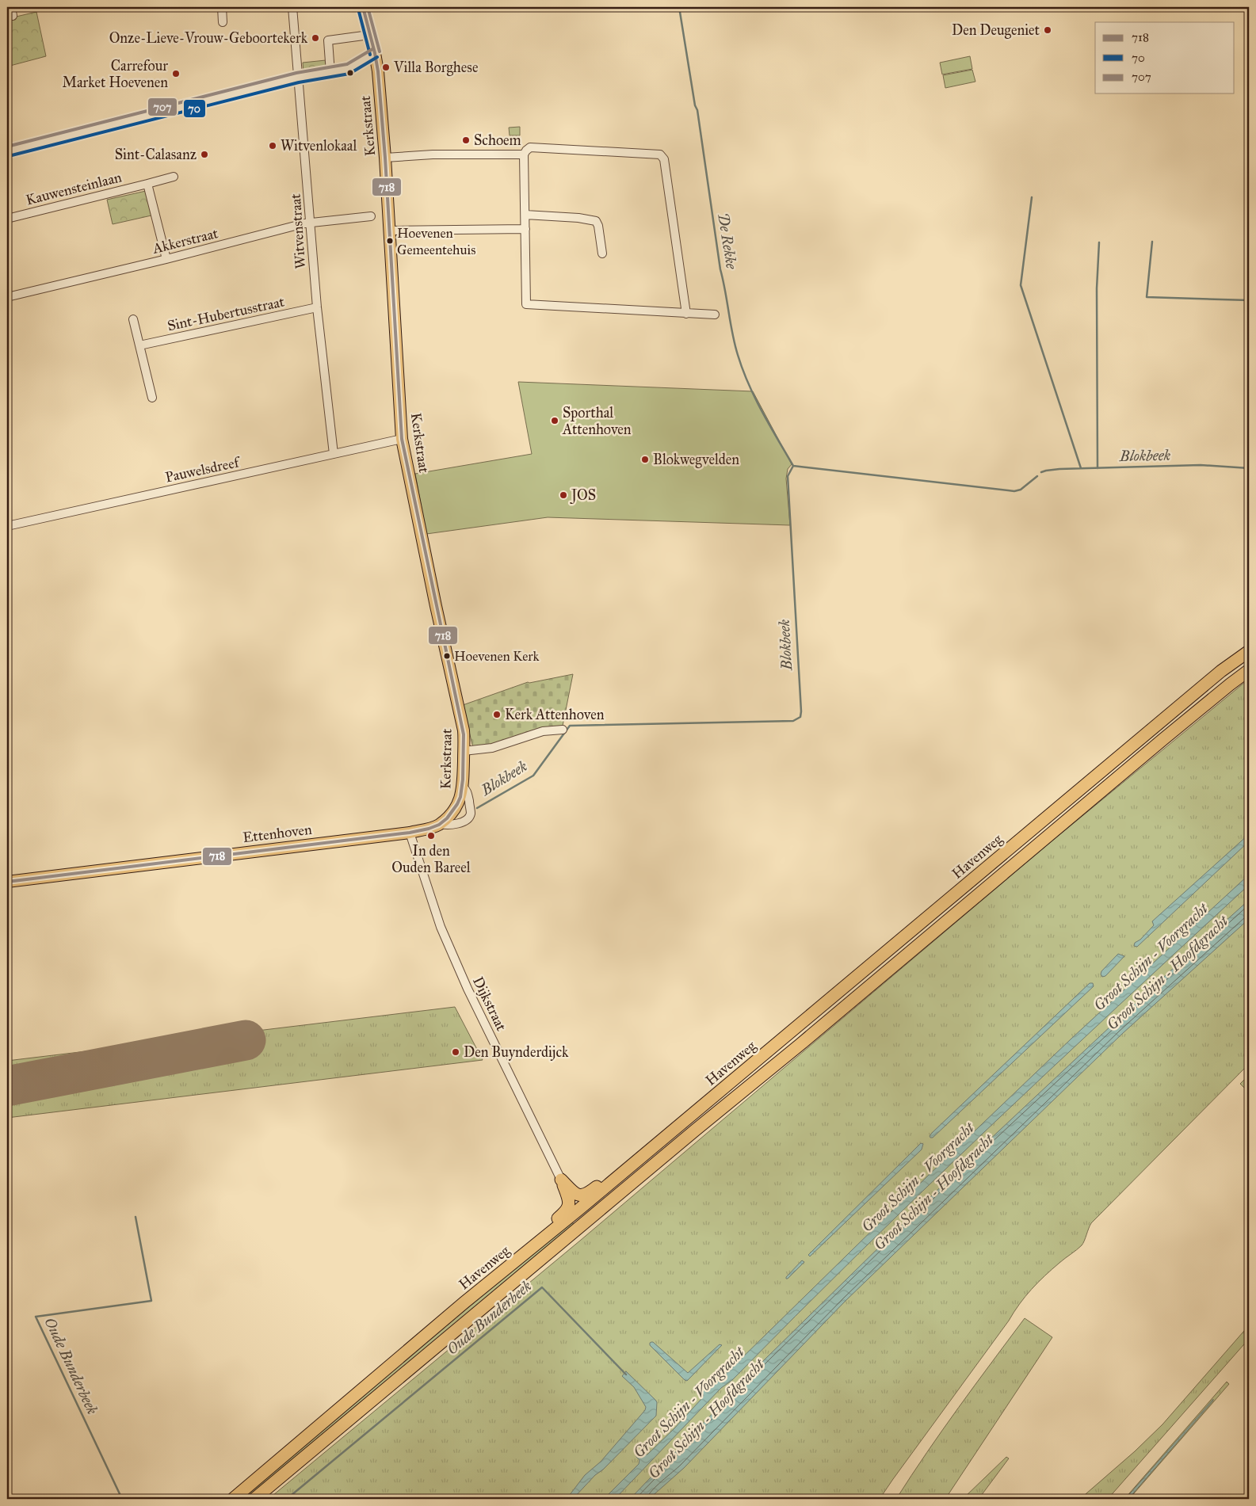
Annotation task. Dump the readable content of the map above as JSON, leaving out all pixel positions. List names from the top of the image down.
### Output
{
  "streets": {
    "highway": ["Havenweg"],
    "main road": ["Kerkstraat", "Ettenhoven"],
    "street": [
      "Kauwensteinlaan",
      "Witvenstraat",
      "Akkerstraat",
      "Sint-Hubertusstraat",
      "Pauwelsdreef",
      "Dijkstraat"
    ]
  },
  "crossings": [
    ["Kerkstraat", "Pauwelsdreef"],
    ["Kerkstraat", "Ettenhoven"],
    ["Witvenstraat", "Akkerstraat"],
    ["Witvenstraat", "Sint-Hubertusstraat"],
    ["Witvenstraat", "Pauwelsdreef"],
    ["Ettenhoven", "Dijkstraat"]
  ],
  "water": [
    "De Rekke",
    "Blokbeek",
    "Groot Schijn - Voorgracht",
    "Groot Schijn - Hoofdgracht",
    "Oude Bunderbeek"
  ],
  "places": [
    "Den Deugeniet",
    "Onze-Lieve-Vrouw-Geboortekerk",
    "Villa Borghese",
    "Carrefour Market Hoevenen",
    "Schoem",
    "Witvenlokaal",
    "Sint-Calasanz",
    "Hoevenen Gemeentehuis",
    "Sporthal Attenhoven",
    "Blokwegvelden",
    "JOS",
    "Hoevenen Kerk",
    "Kerk Attenhoven",
    "In den Ouden Bareel",
    "Den Buynderdijck"
  ],
  "lines": ["transit line 718", "transit line 707", "transit line 70"],
  "legend": ["718", "70", "707"]
}
